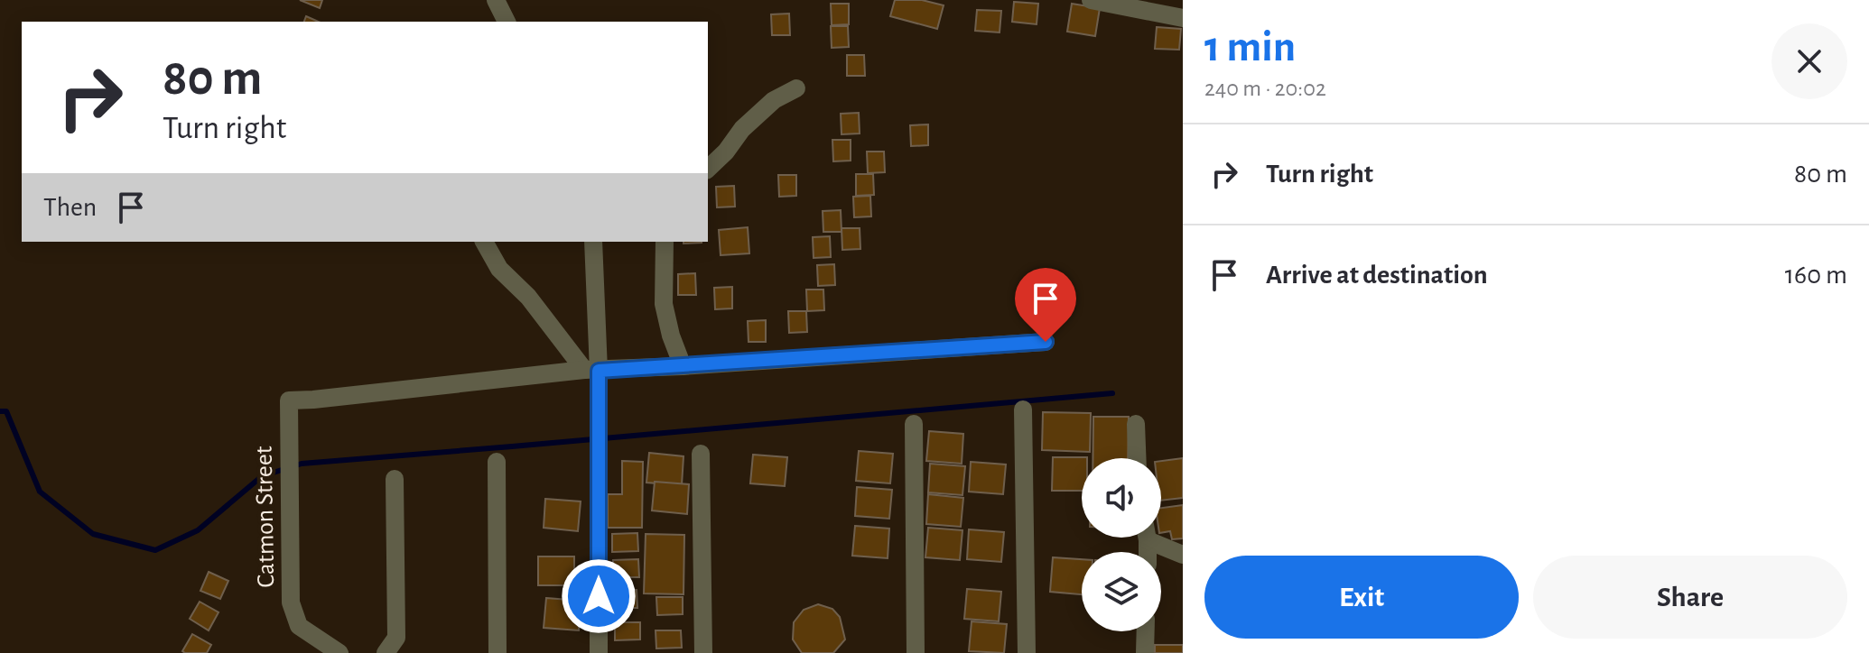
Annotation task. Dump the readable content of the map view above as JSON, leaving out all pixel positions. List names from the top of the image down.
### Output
{
  "streets": {
    "street": ["Catmon Street"]
  },
  "page": {
    "heading": ["1 min", "240 m · 20:02"],
    "turn": ["80 m", "Turn right"],
    "list": [
      {
        "name": "Turn right",
        "value": "80 m"
      },
      {
        "name": "Arrive at destination",
        "value": "160 m"
      }
    ],
    "then": "Then",
    "buttons": ["Exit", "Share"]
  }
}
